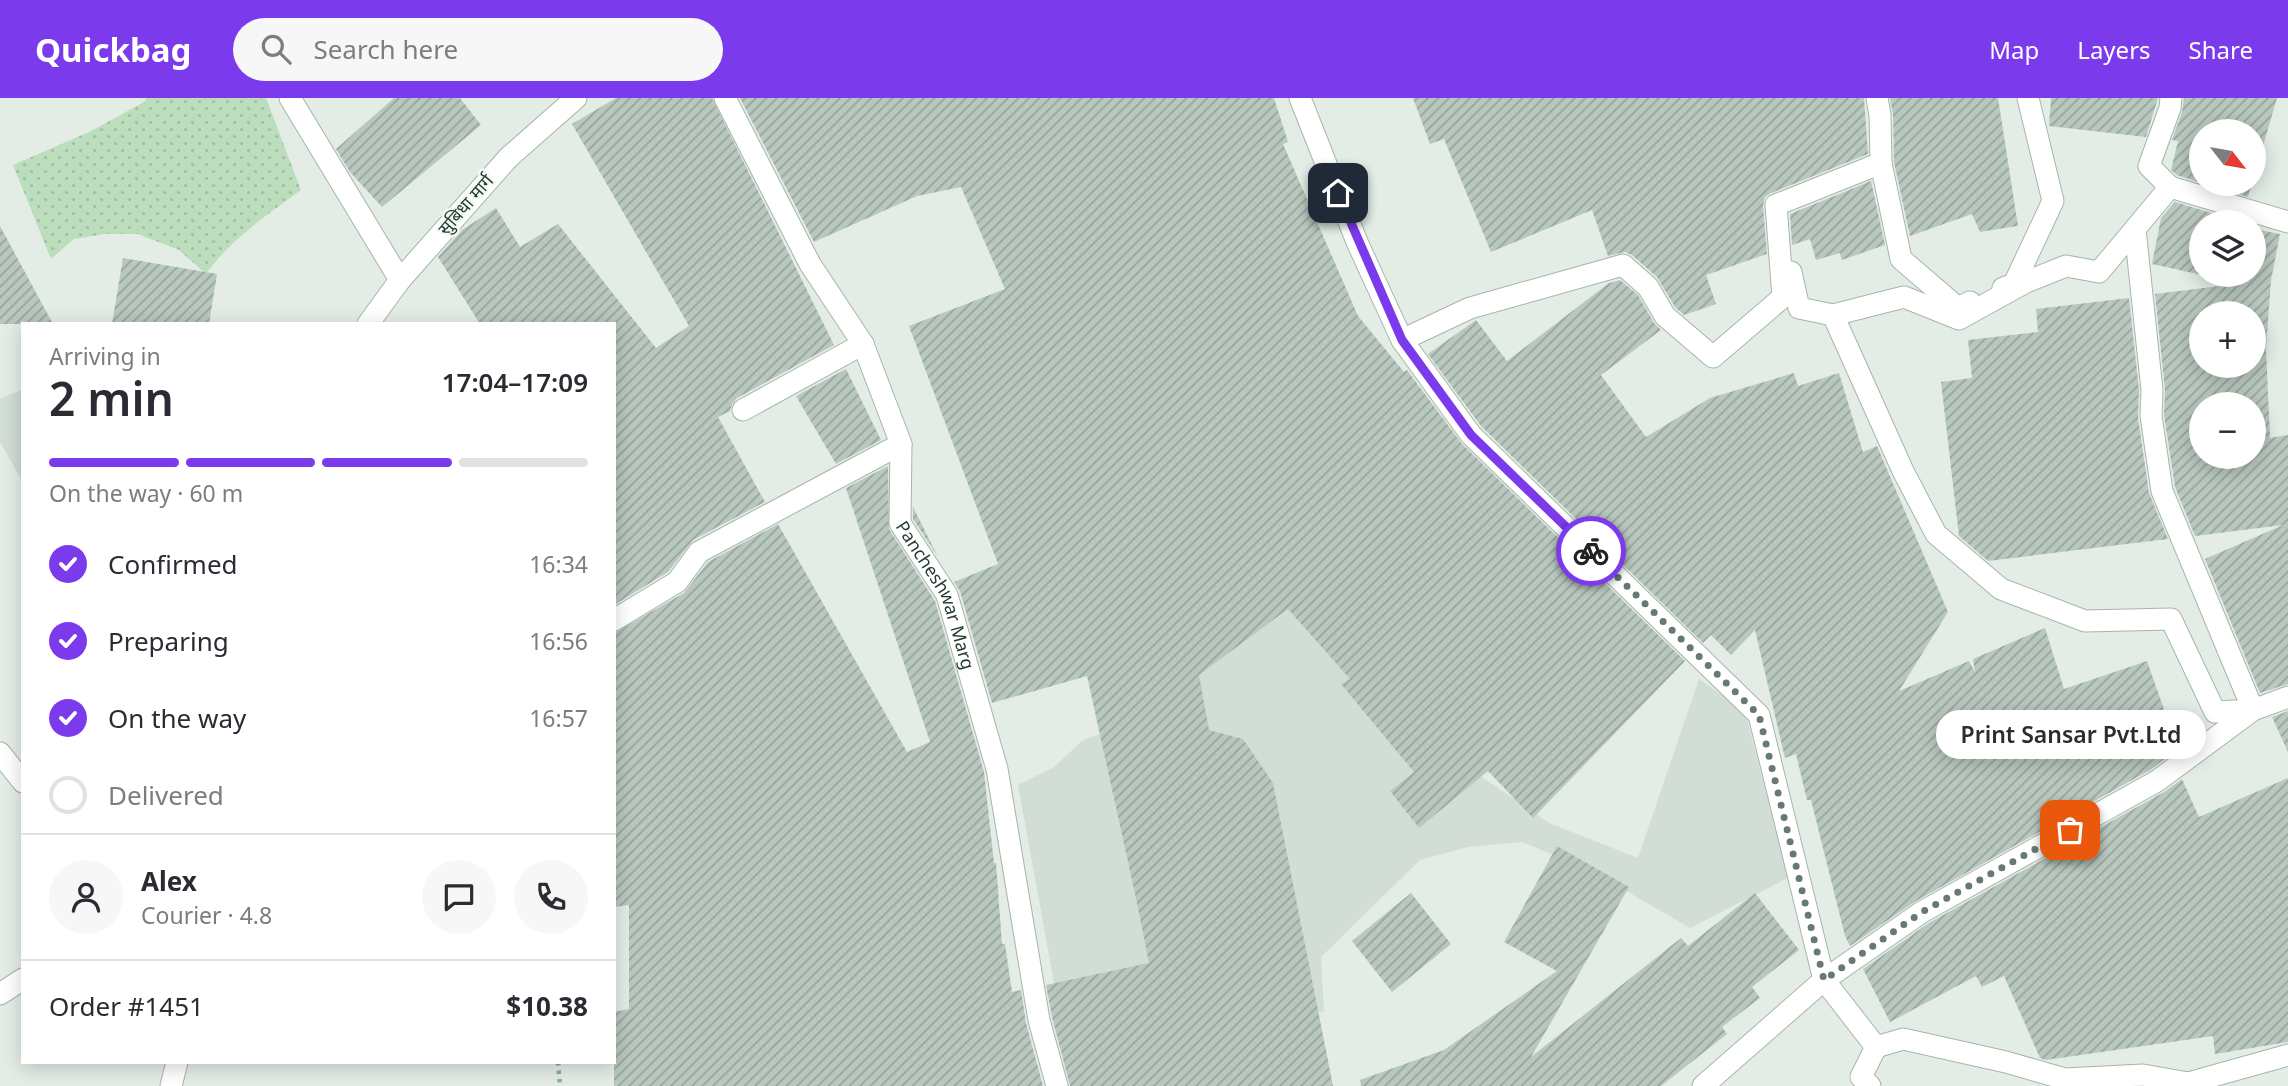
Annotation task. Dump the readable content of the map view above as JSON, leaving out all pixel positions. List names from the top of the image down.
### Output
{
  "streets": {
    "street": ["सुबिधा मार्ग", "Pancheshwar Marg"]
  },
  "places": ["Print Sansar Pvt.Ltd"],
  "north": "bottom right",
  "page": {
    "header": "Quickbag",
    "search": "Search here",
    "nav": ["Map", "Layers", "Share"],
    "map_buttons": ["+", "−"],
    "heading": ["2 min", "Arriving in", "17:04–17:09"],
    "panel": [
      "Alex",
      "Courier · 4.8",
      "Order #1451",
      "$10.38"
    ],
    "bar": "On the way · 60 m",
    "list": [
      ["Confirmed", "16:34"],
      ["Preparing", "16:56"],
      ["On the way", "16:57"],
      "Delivered"
    ],
    "bubble": "Print Sansar Pvt.Ltd"
  }
}
